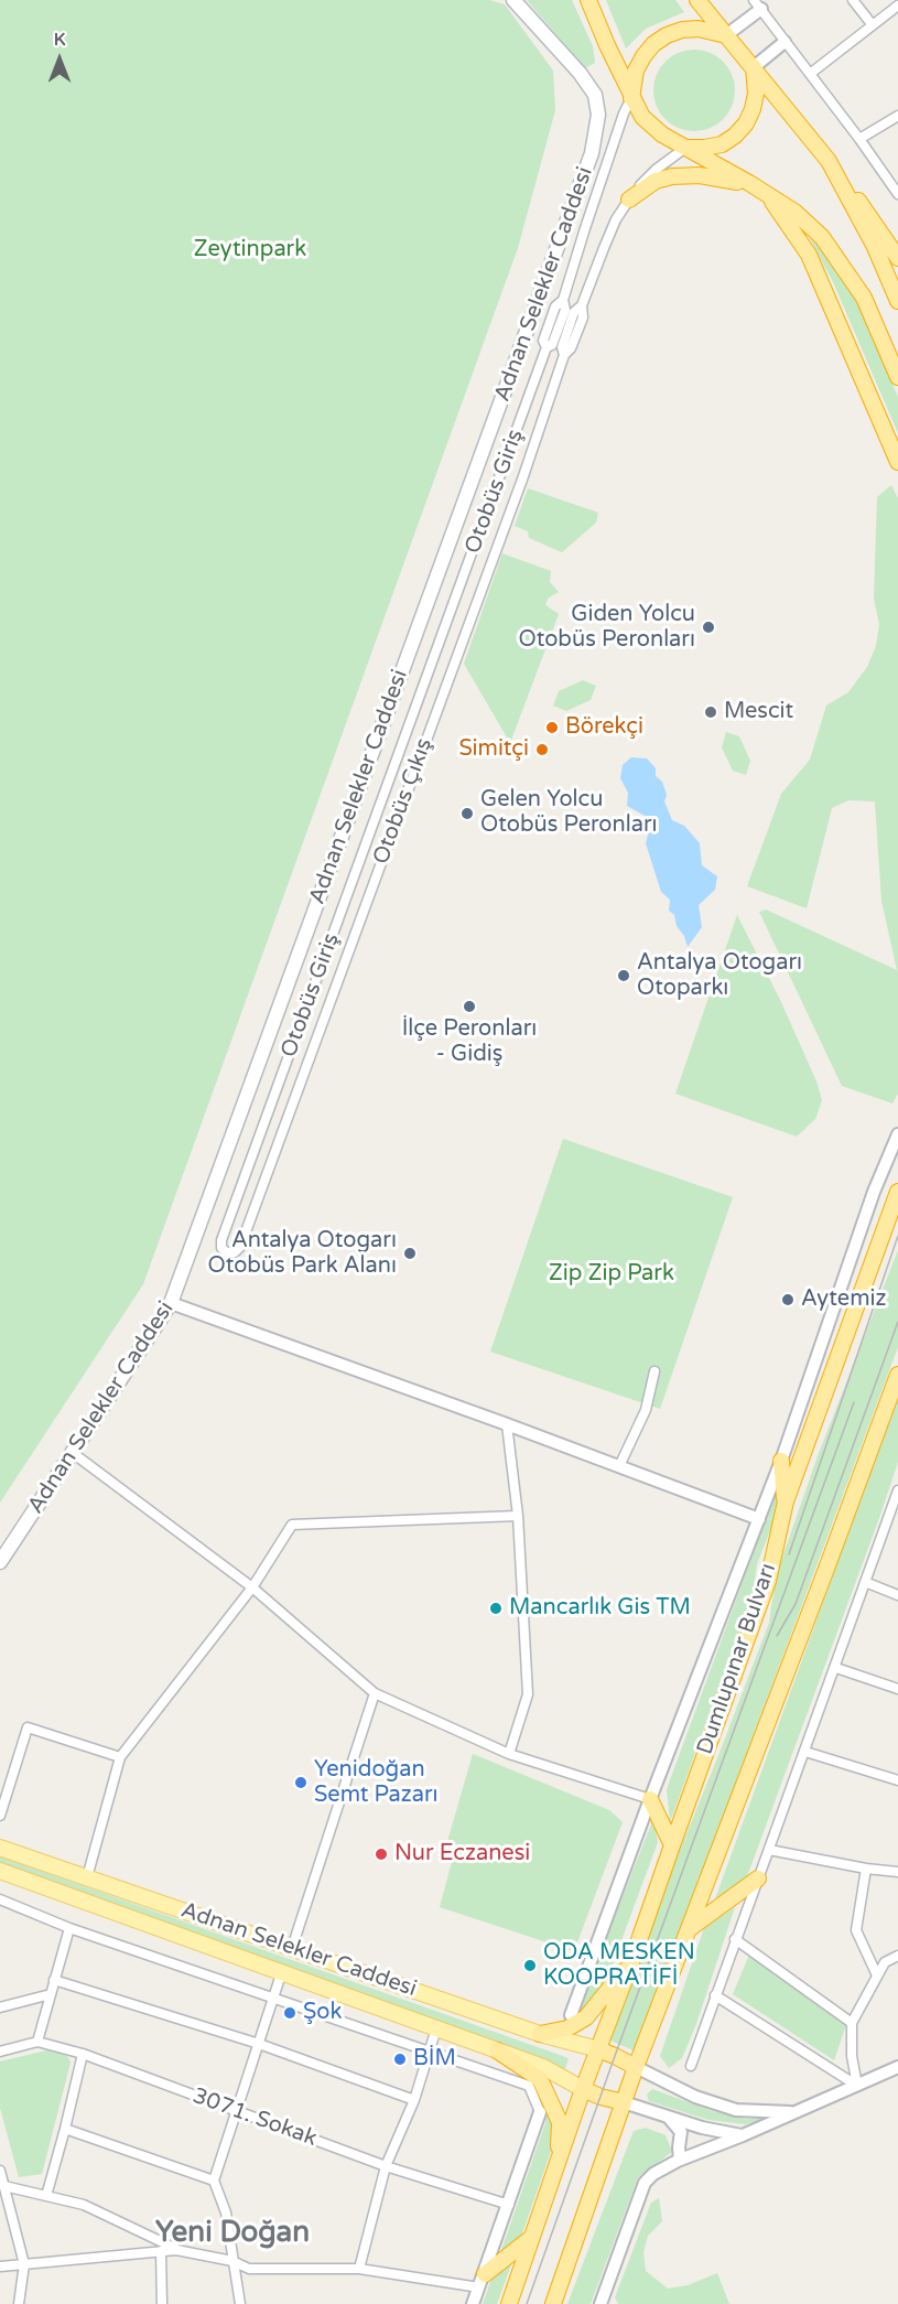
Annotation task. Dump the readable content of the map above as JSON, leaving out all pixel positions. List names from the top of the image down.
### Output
{
  "streets": {
    "highway": ["Dumlupınar Bulvarı"],
    "main road": ["Adnan Selekler Caddesi"],
    "street": ["Otobüs Giriş", "Otobüs Çıkış", "3071. Sokak"]
  },
  "crossings": [
    ["Adnan Selekler Caddesi", "Dumlupınar Bulvarı"],
    ["Otobüs Giriş", "Otobüs Çıkış"]
  ],
  "districts": ["Yeni Doğan"],
  "parks": ["Zeytinpark", "Zip Zip Park"],
  "places": [
    "Giden Yolcu Otobüs Peronları",
    "Mescit",
    "Börekçi",
    "Simitçi",
    "Gelen Yolcu Otobüs Peronları",
    "Antalya Otogarı Otoparkı",
    "İlçe Peronları - Gidiş",
    "Antalya Otogarı Otobüs Park Alanı",
    "Aytemiz",
    "Mancarlık Gis TM",
    "Yenidoğan Semt Pazarı",
    "Nur Eczanesi",
    "ODA MESKEN KOOPRATİFİ",
    "Şok",
    "BİM"
  ],
  "north": "top"
}
